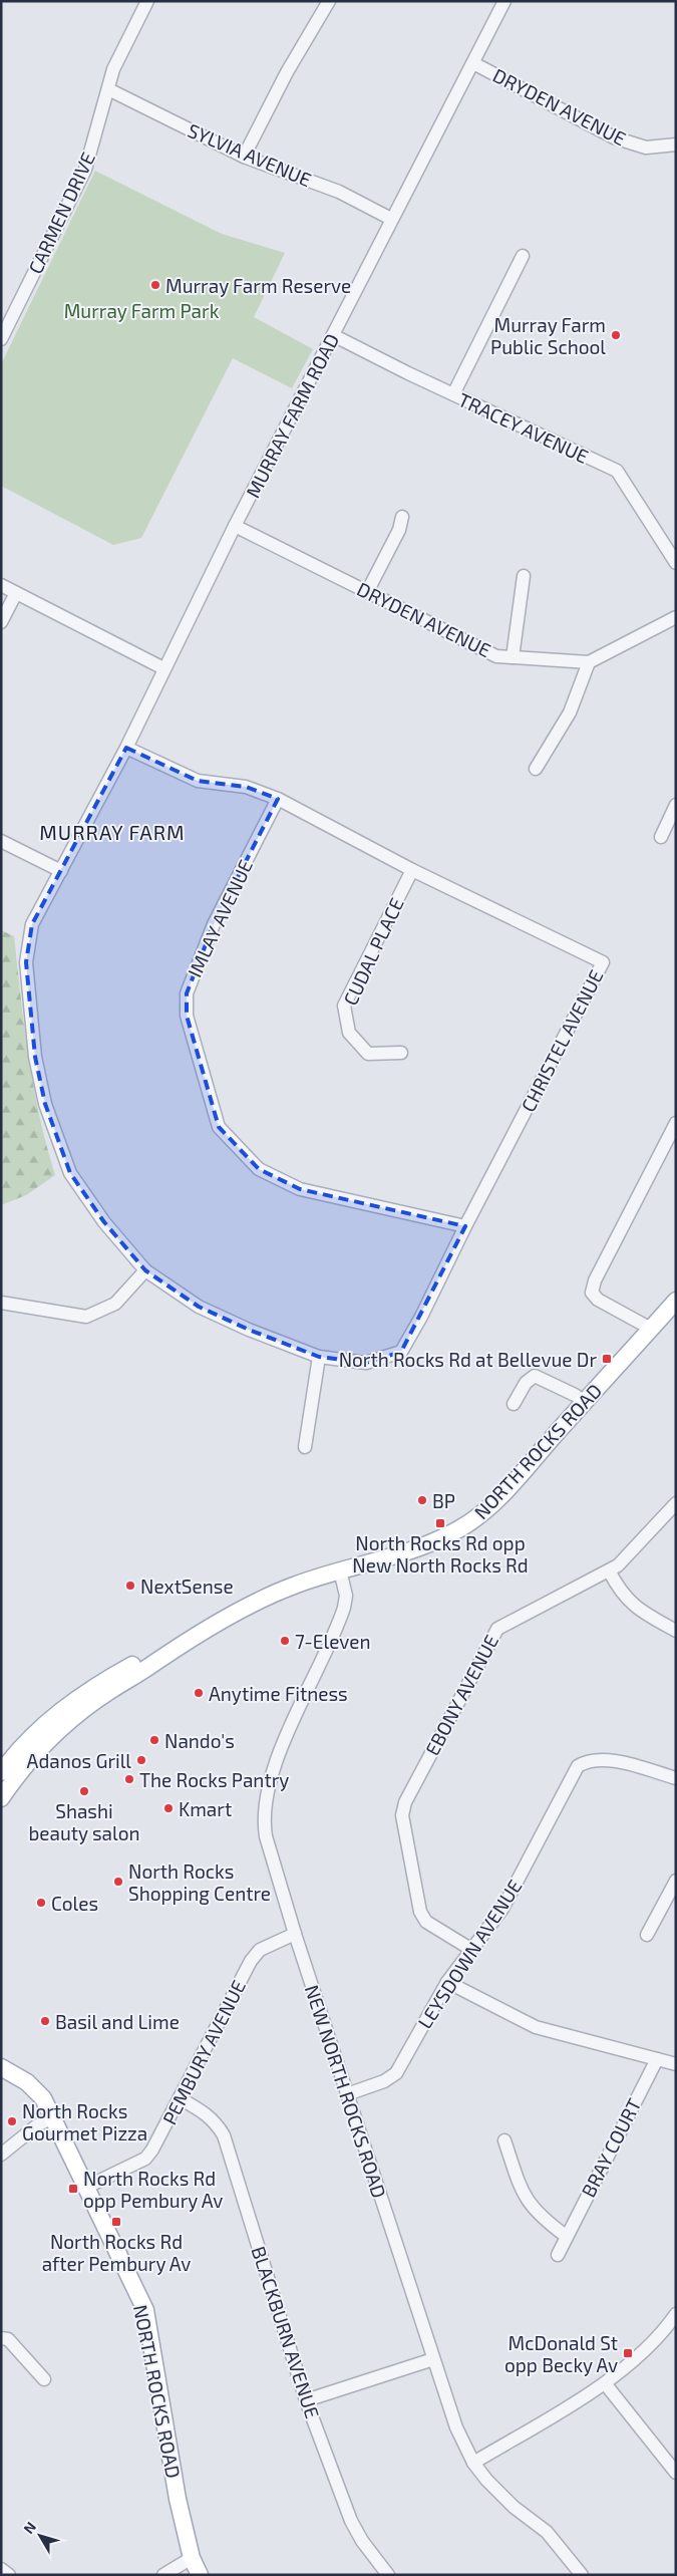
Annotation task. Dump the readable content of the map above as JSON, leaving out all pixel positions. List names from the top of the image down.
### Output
{
  "streets": {
    "main road": ["NORTH ROCKS ROAD"],
    "street": [
      "DRYDEN AVENUE",
      "SYLVIA AVENUE",
      "CARMEN DRIVE",
      "MURRAY FARM ROAD",
      "TRACEY AVENUE",
      "IMLAY AVENUE",
      "CUDAL PLACE",
      "CHRISTEL AVENUE",
      "EBONY AVENUE",
      "LEYSDOWN AVENUE",
      "PEMBURY AVENUE",
      "NEW NORTH ROCKS ROAD",
      "BRAY COURT",
      "BLACKBURN AVENUE"
    ]
  },
  "crossings": [
    ["DRYDEN AVENUE", "MURRAY FARM ROAD"],
    ["SYLVIA AVENUE", "CARMEN DRIVE"],
    ["SYLVIA AVENUE", "MURRAY FARM ROAD"],
    ["MURRAY FARM ROAD", "TRACEY AVENUE"],
    ["MURRAY FARM ROAD", "CHRISTEL AVENUE"],
    ["IMLAY AVENUE", "CHRISTEL AVENUE"],
    ["CUDAL PLACE", "CHRISTEL AVENUE"],
    ["NORTH ROCKS ROAD", "PEMBURY AVENUE"],
    ["NORTH ROCKS ROAD", "NEW NORTH ROCKS ROAD"],
    ["EBONY AVENUE", "LEYSDOWN AVENUE"],
    ["LEYSDOWN AVENUE", "NEW NORTH ROCKS ROAD"],
    ["PEMBURY AVENUE", "NEW NORTH ROCKS ROAD"],
    ["PEMBURY AVENUE", "BLACKBURN AVENUE"]
  ],
  "districts": ["MURRAY FARM"],
  "parks": ["Murray Farm Park"],
  "places": {
    "other": [
      "Murray Farm Reserve",
      "Murray Farm Public School",
      "BP",
      "NextSense",
      "7-Eleven",
      "Anytime Fitness",
      "Nando's",
      "Adanos Grill",
      "The Rocks Pantry",
      "Shashi beauty salon",
      "Kmart",
      "North Rocks Shopping Centre",
      "Coles",
      "Basil and Lime",
      "North Rocks Gourmet Pizza"
    ],
    "transit": [
      "North Rocks Rd at Bellevue Dr",
      "North Rocks Rd opp New North Rocks Rd",
      "North Rocks Rd opp Pembury Av",
      "North Rocks Rd after Pembury Av",
      "McDonald St opp Becky Av"
    ]
  },
  "north": "top left"
}
